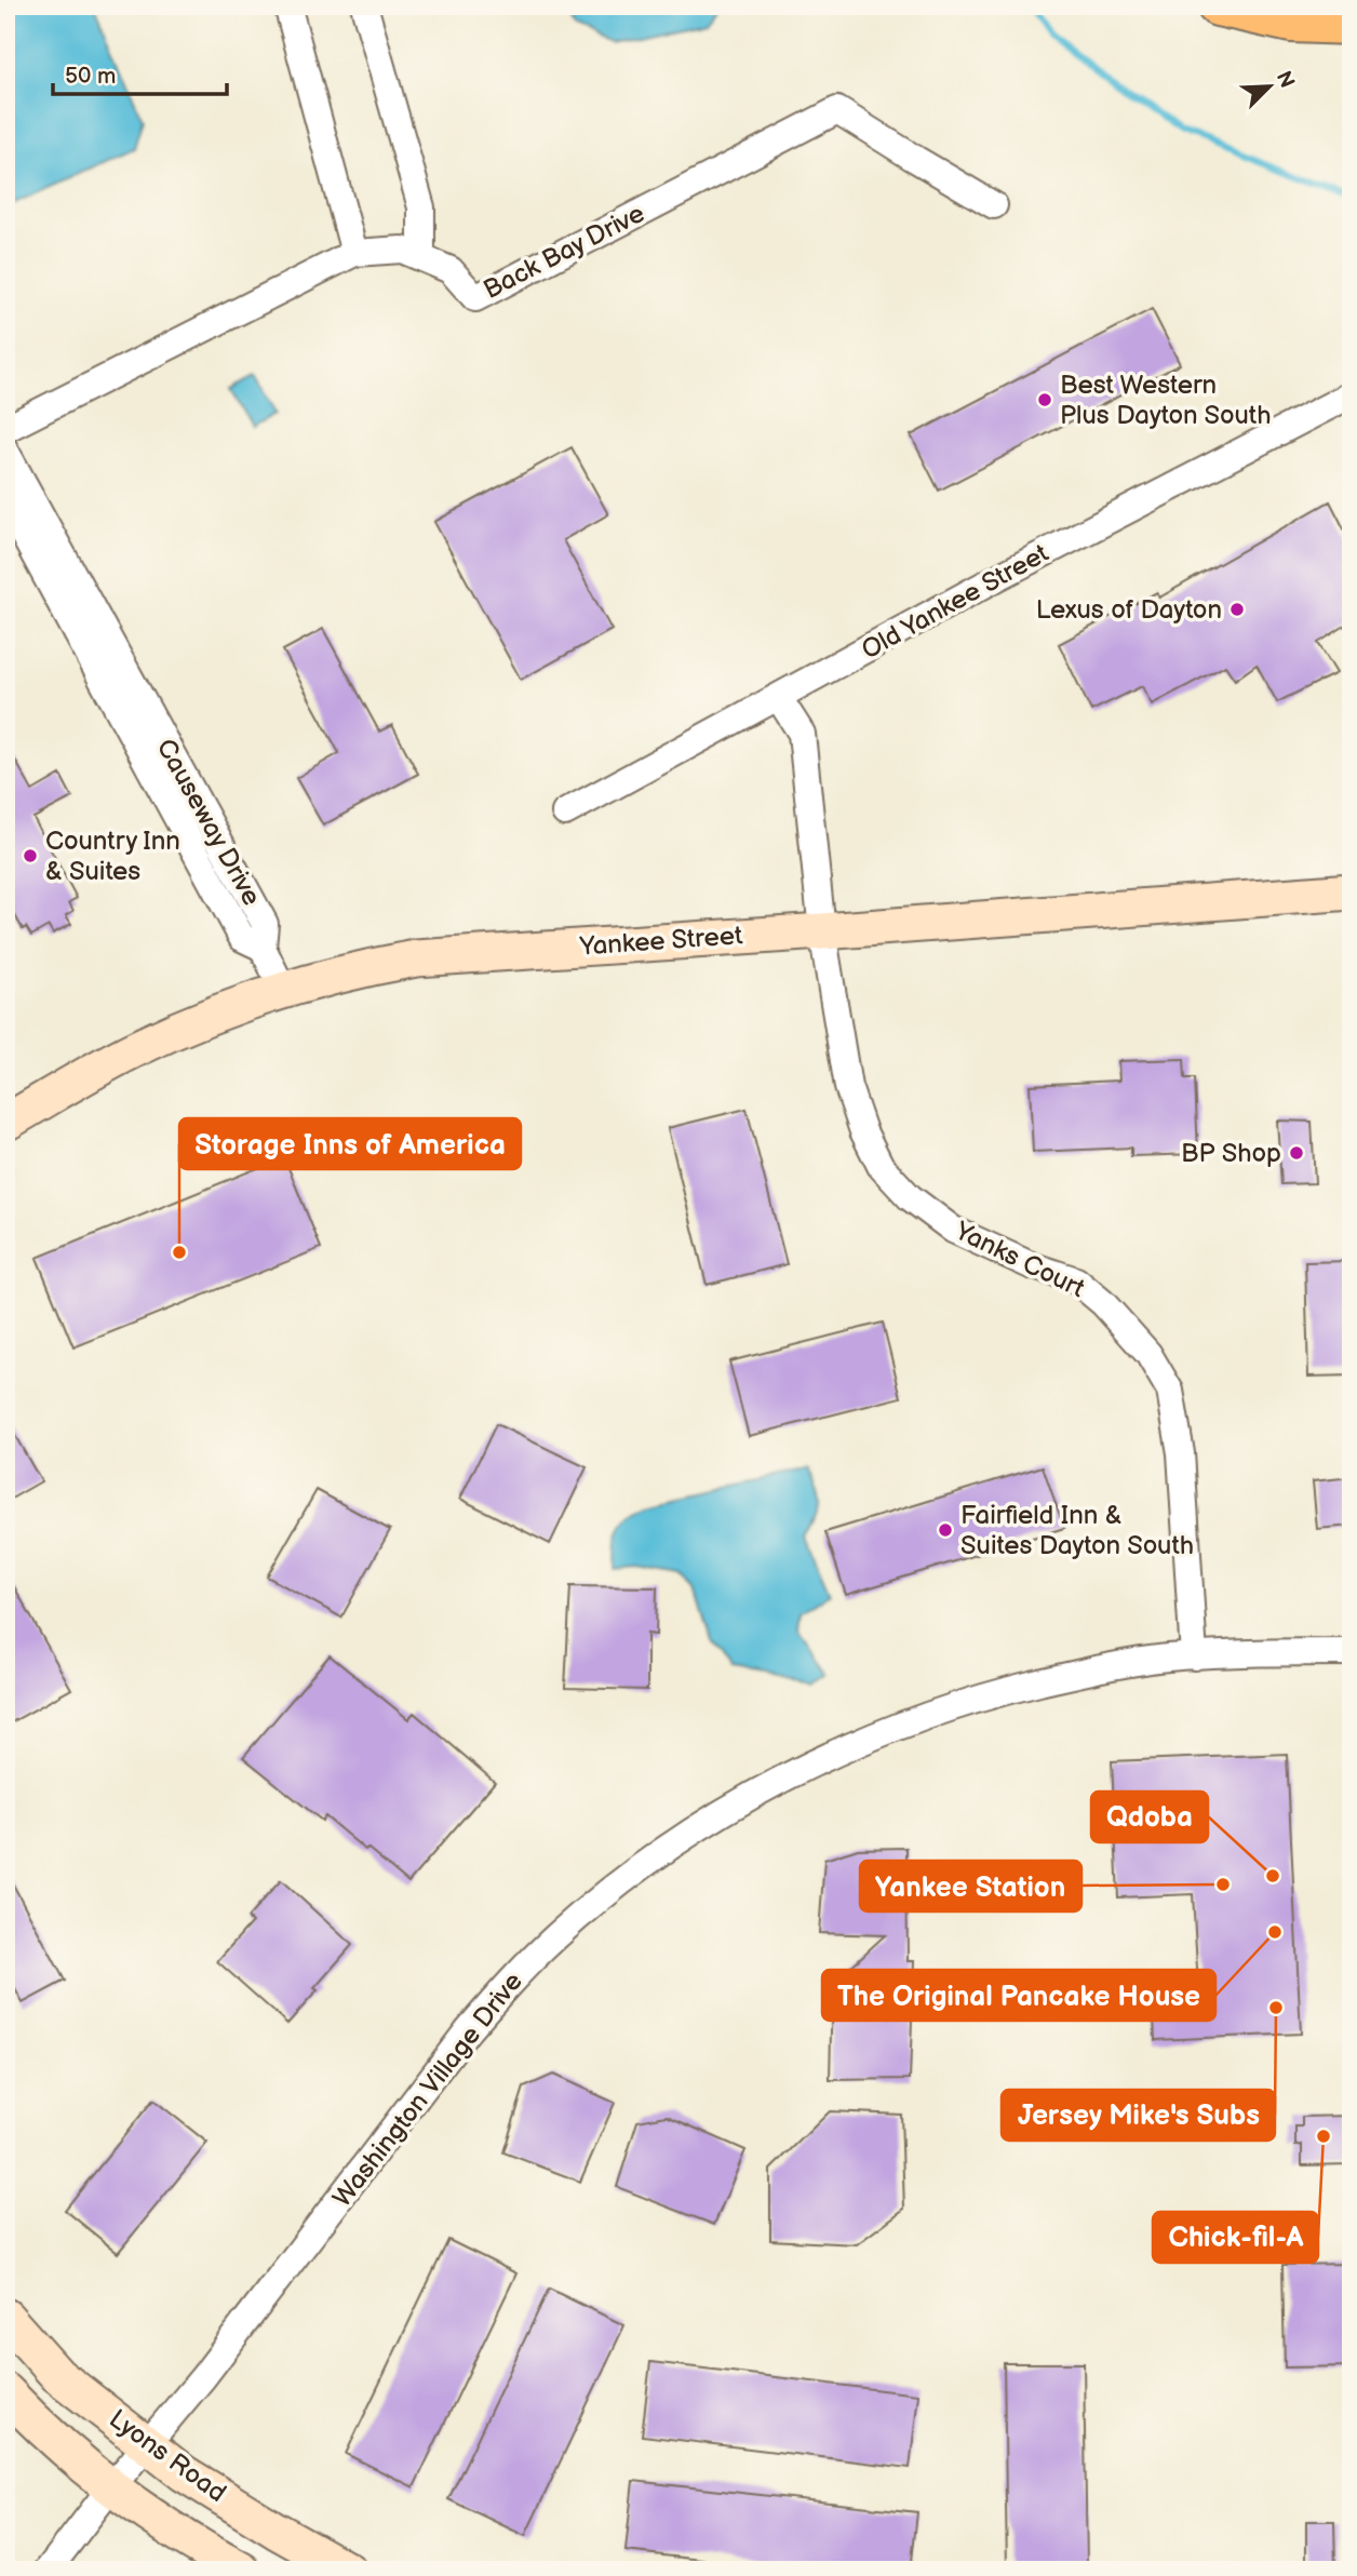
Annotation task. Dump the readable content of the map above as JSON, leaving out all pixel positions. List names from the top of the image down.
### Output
{
  "streets": {
    "street": [
      "Back Bay Drive",
      "Old Yankee Street",
      "Causeway Drive",
      "Yankee Street",
      "Yanks Court",
      "Washington Village Drive",
      "Lyons Road"
    ]
  },
  "crossings": [
    ["Old Yankee Street", "Yanks Court"],
    ["Causeway Drive", "Yankee Street"],
    ["Yankee Street", "Yanks Court"],
    ["Yanks Court", "Washington Village Drive"],
    ["Washington Village Drive", "Lyons Road"]
  ],
  "places": [
    "Best Western Plus Dayton South",
    "Lexus of Dayton",
    "Country Inn & Suites",
    "BP Shop",
    "Storage Inns of America",
    "Fairfield Inn & Suites Dayton South",
    "Qdoba",
    "Yankee Station",
    "The Original Pancake House",
    "Jersey Mike's Subs",
    "Chick-fil-A"
  ],
  "scale_bar": "50 m",
  "north": "top right"
}
